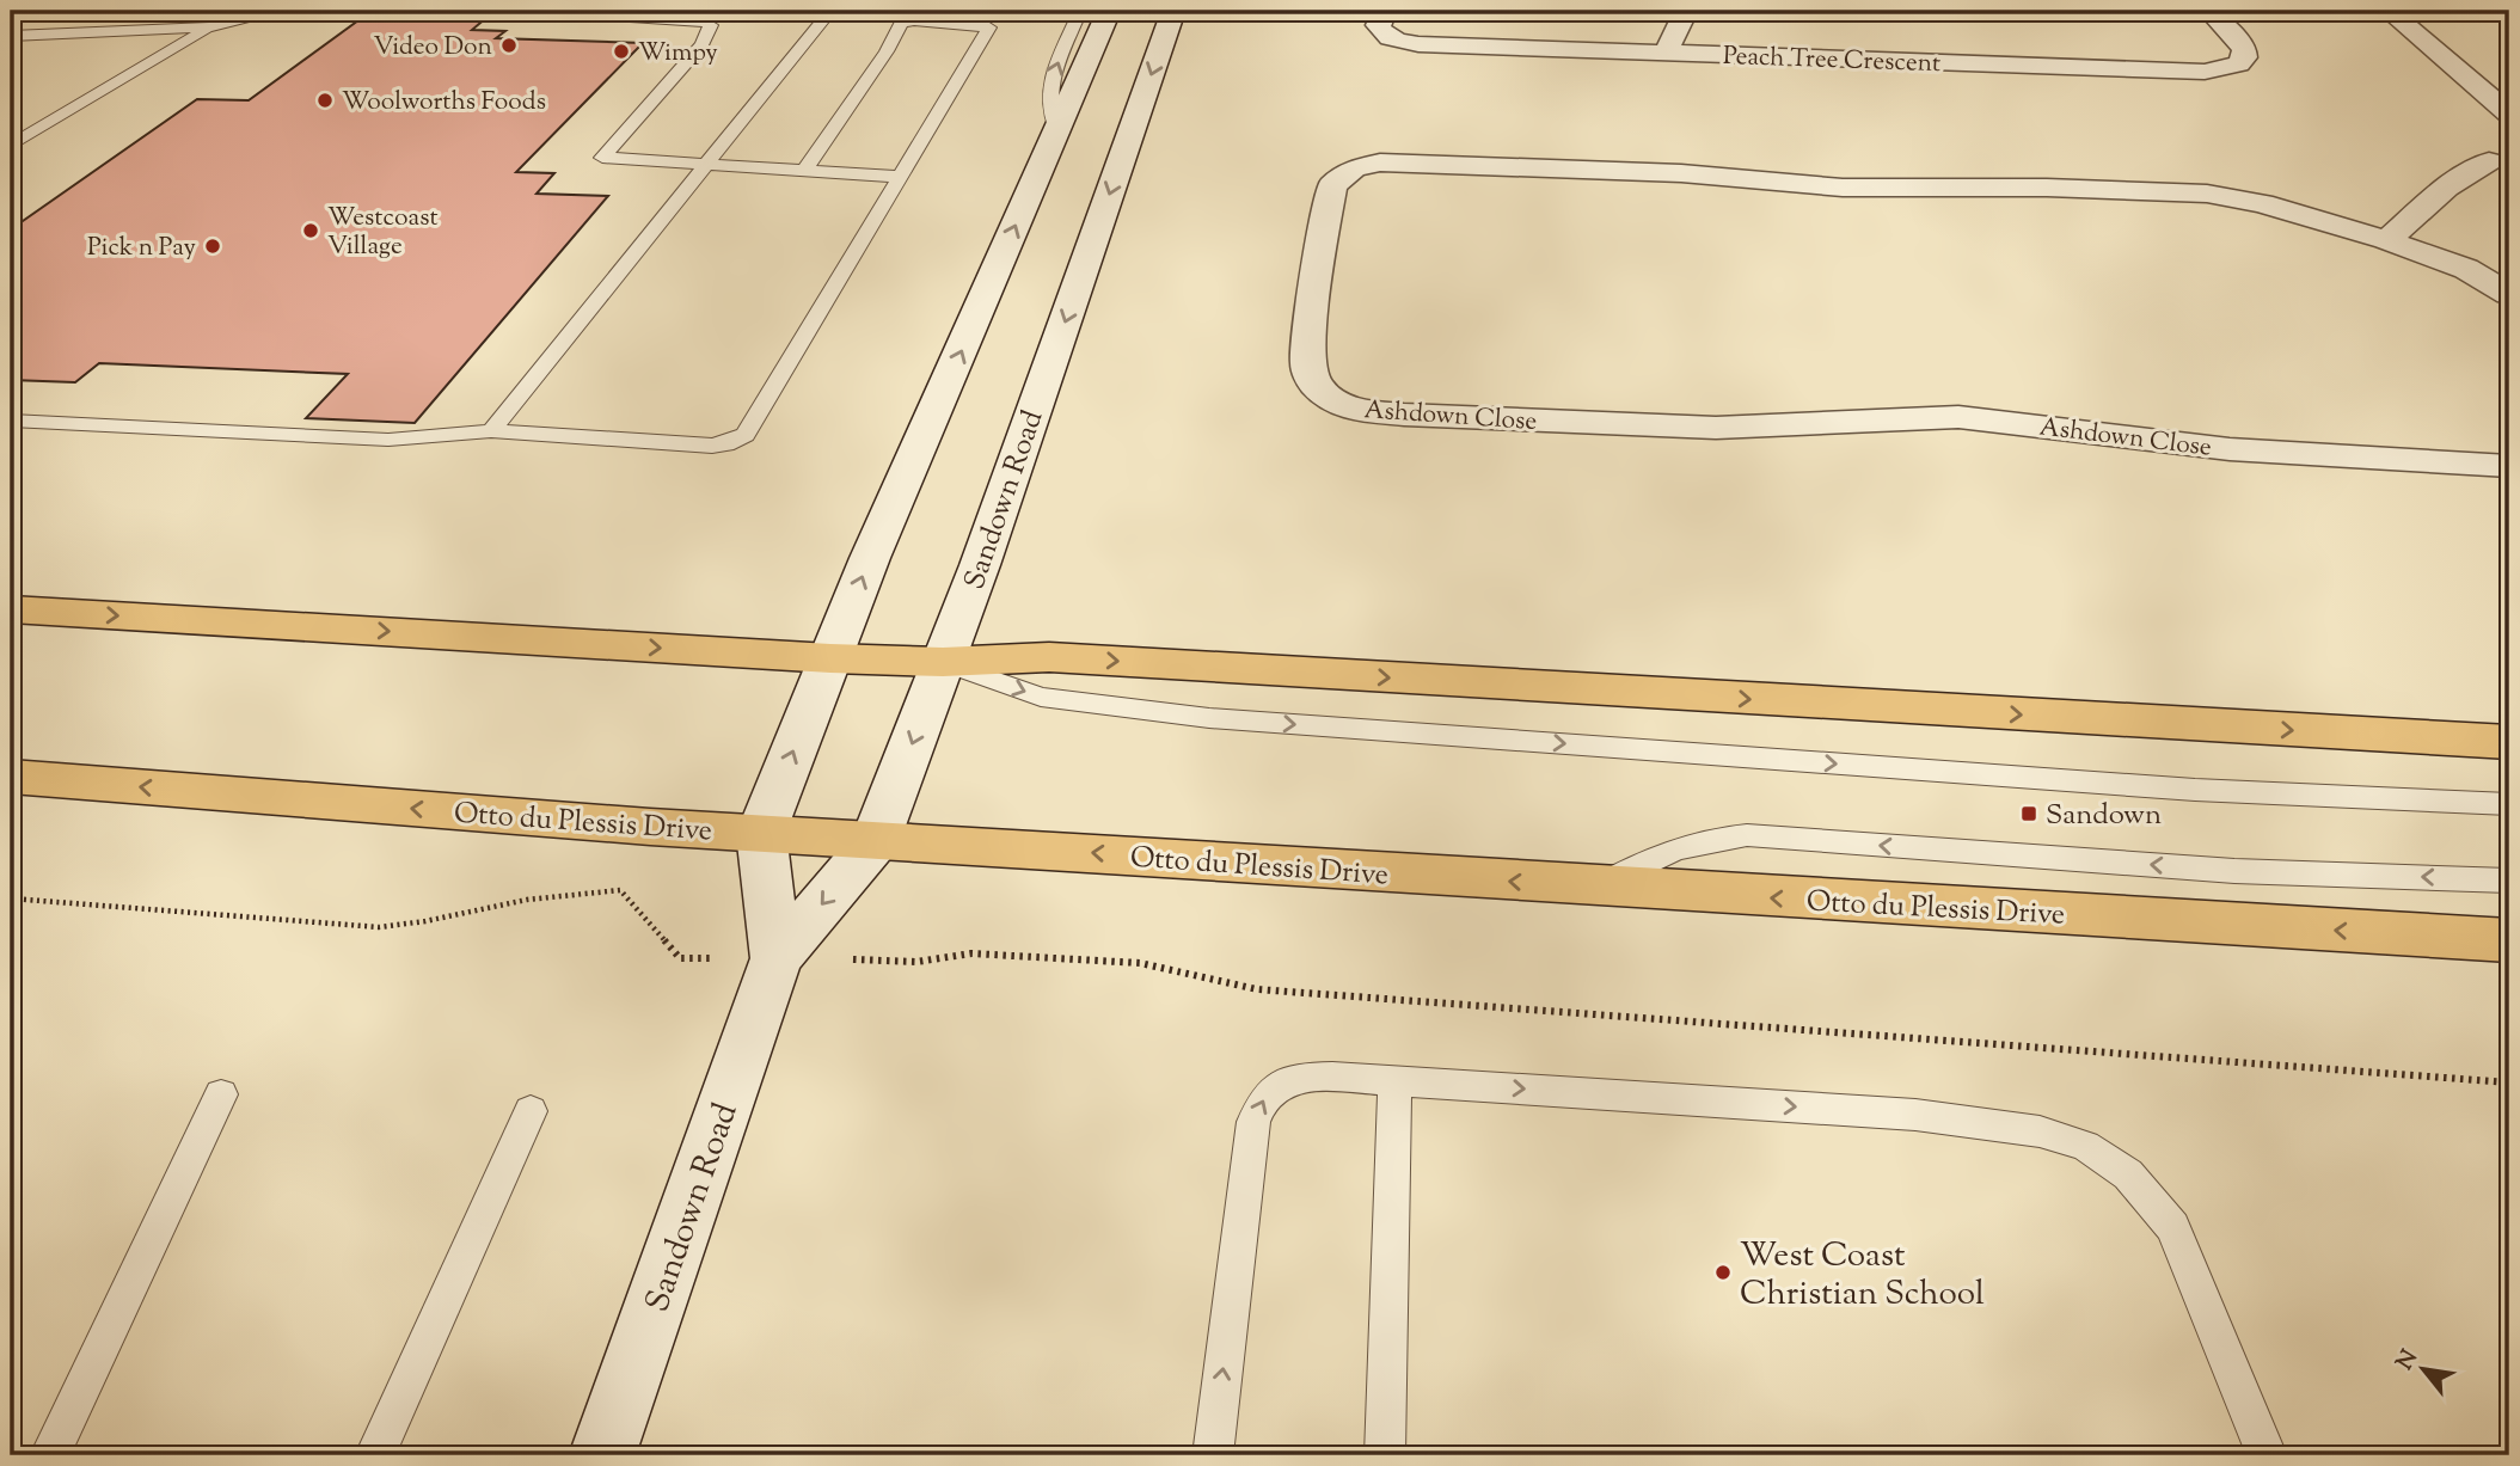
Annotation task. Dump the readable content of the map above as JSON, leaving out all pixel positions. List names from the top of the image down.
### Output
{
  "streets": {
    "main road": ["Otto du Plessis Drive"],
    "street": ["Peach Tree Crescent", "Ashdown Close", "Sandown Road"]
  },
  "crossings": [
    ["Sandown Road", "Otto du Plessis Drive"]
  ],
  "places": {
    "other": [
      "Video Don",
      "Wimpy",
      "Woolworths Foods",
      "Westcoast Village",
      "Pick n Pay",
      "West Coast Christian School"
    ],
    "transit": ["Sandown"]
  },
  "north": "top left"
}
